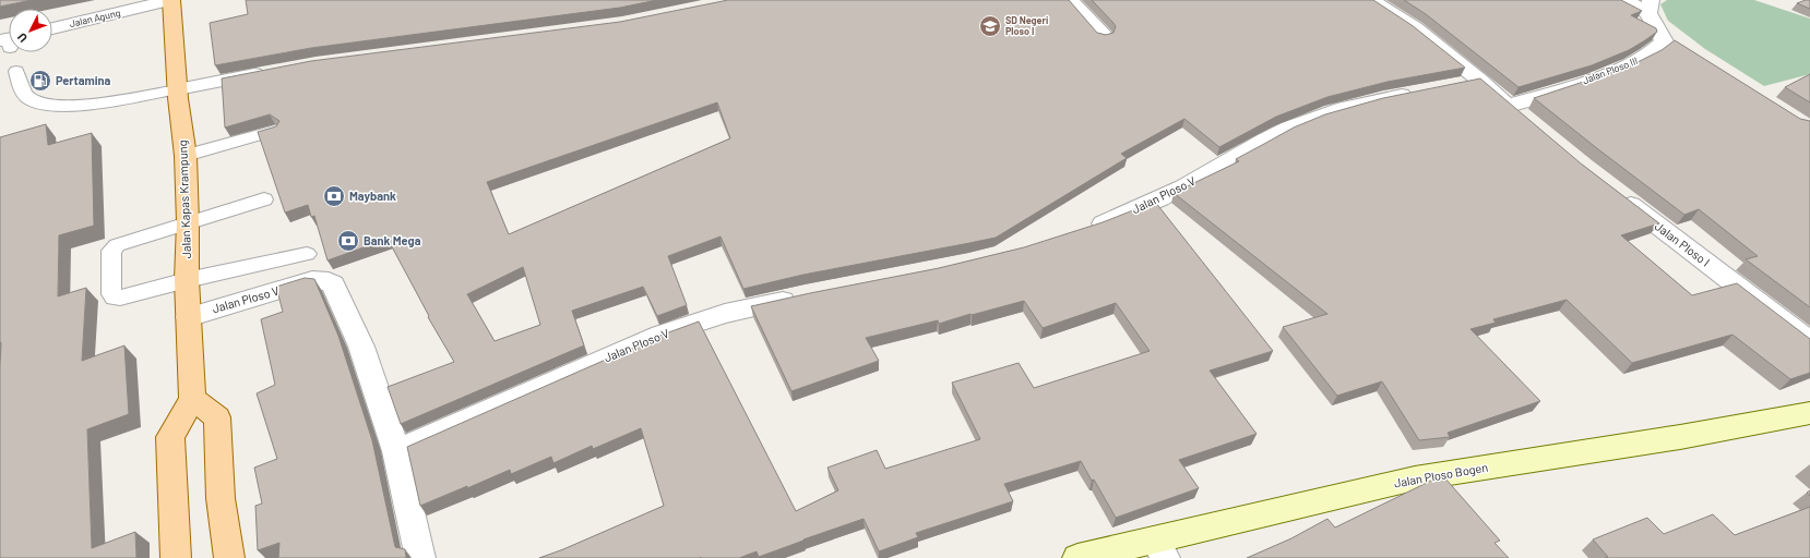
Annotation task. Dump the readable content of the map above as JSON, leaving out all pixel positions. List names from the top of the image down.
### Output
{
  "streets": {
    "main road": ["Jalan Kapas Krampung"],
    "street": [
      "Jalan Agung",
      "Jalan Ploso III",
      "Jalan Ploso V",
      "Jalan Ploso I",
      "Jalan Ploso Bogen"
    ]
  },
  "crossings": [
    ["Jalan Agung", "Jalan Kapas Krampung"],
    ["Jalan Ploso V", "Jalan Kapas Krampung"]
  ],
  "places": {
    "school or university": ["SD Negeri Ploso I"],
    "fuel station": ["Pertamina"],
    "bank": ["Maybank", "Bank Mega"]
  },
  "north": "bottom left"
}
